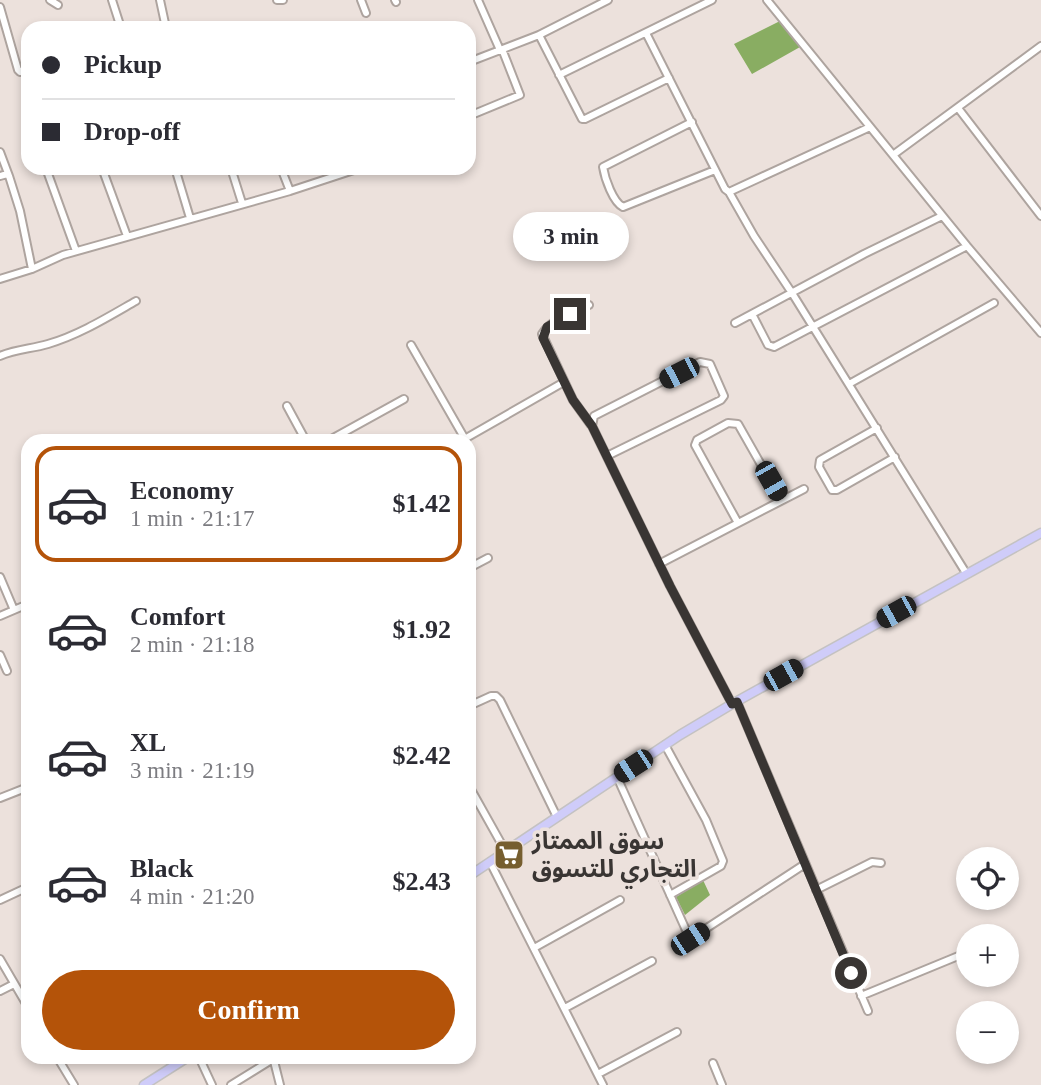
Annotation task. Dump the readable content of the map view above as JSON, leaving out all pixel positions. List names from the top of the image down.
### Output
{
  "places": {
    "supermarket": ["سوق الممتاز التجاري للتسوق"]
  },
  "page": {
    "banner": ["Pickup", "Drop-off"],
    "bubble": "3 min",
    "list": [
      {
        "name": "Economy",
        "note": "1 min · 21:17",
        "value": "$1.42"
      },
      {
        "name": "Comfort",
        "note": "2 min · 21:18",
        "value": "$1.92"
      },
      {
        "name": "XL",
        "note": "3 min · 21:19",
        "value": "$2.42"
      },
      {
        "name": "Black",
        "note": "4 min · 21:20",
        "value": "$2.43"
      }
    ],
    "map_buttons": ["+", "−"],
    "buttons": "Confirm"
  }
}
